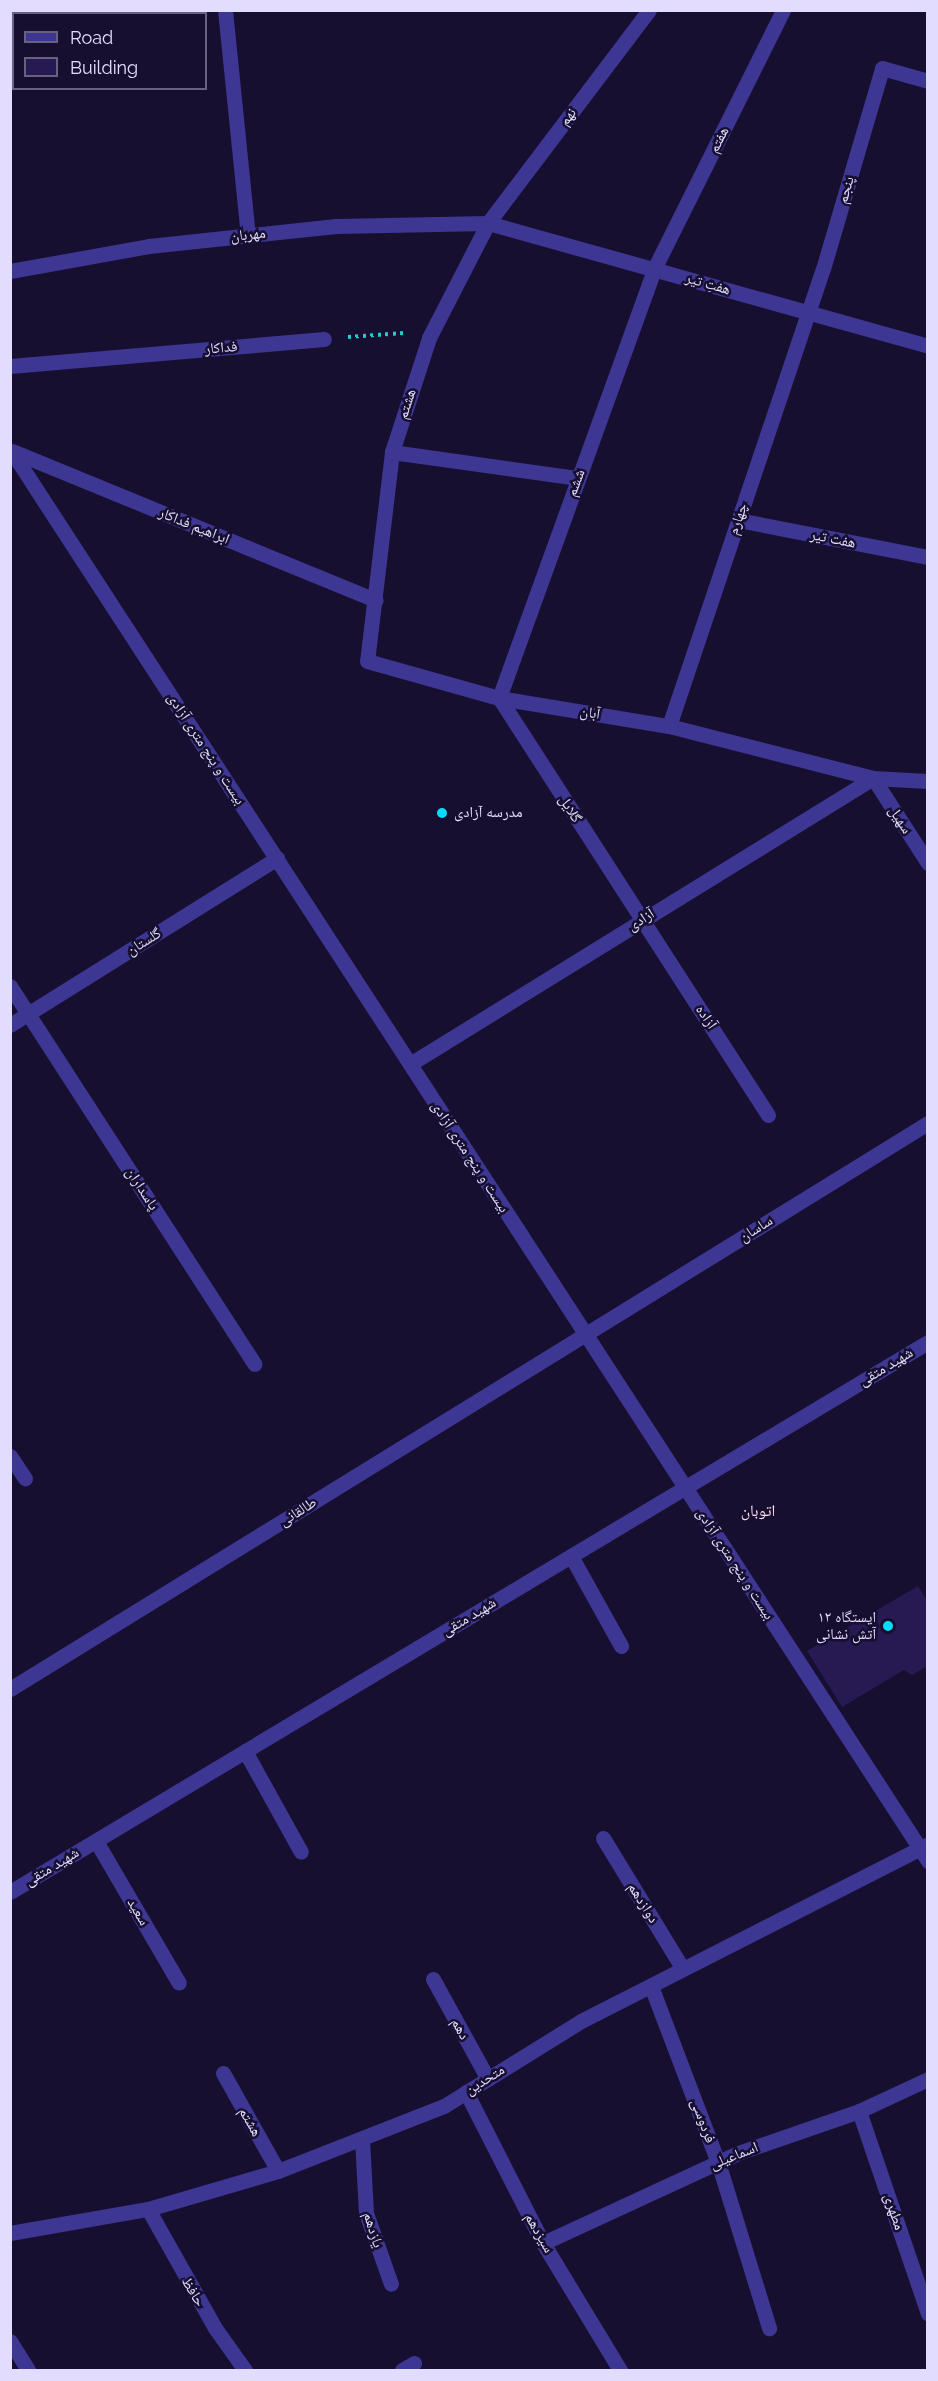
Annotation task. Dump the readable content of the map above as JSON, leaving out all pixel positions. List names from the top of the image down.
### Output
{
  "streets": {
    "street": [
      "نهم",
      "هفتم",
      "پنجم",
      "مهربان",
      "هفتِ تیر",
      "فداکار",
      "هشتم",
      "ششم",
      "چهارم",
      "ابراهیم فداکار",
      "هفت تیر",
      "آبان",
      "بیست و پنج متری آزادی",
      "گلایل",
      "سهیل",
      "آزادی",
      "گلستان",
      "آزاده",
      "پاسداران",
      "ساسان",
      "شهید متقی",
      "طالقانی",
      "دوازدهم",
      "سعید",
      "دهم",
      "متحدین",
      "فردوسی",
      "اسماعیلی",
      "مطهری",
      "یازدهم",
      "سیزدهم",
      "حافظ"
    ]
  },
  "crossings": [
    ["نهم", "مهربان"],
    ["نهم", "هفتِ تیر"],
    ["نهم", "هشتم"],
    ["هفتم", "هفتِ تیر"],
    ["هفتم", "ششم"],
    ["پنجم", "هفتِ تیر"],
    ["پنجم", "چهارم"],
    ["مهربان", "هفتِ تیر"],
    ["مهربان", "هشتم"],
    ["هفتِ تیر", "هشتم"],
    ["هفتِ تیر", "ششم"],
    ["هفتِ تیر", "چهارم"],
    ["هشتم", "ابراهیم فداکار"],
    ["هشتم", "آبان"],
    ["هشتم", "متحدین"],
    ["ششم", "آبان"],
    ["ششم", "گلایل"],
    ["چهارم", "هفت تیر"],
    ["چهارم", "آبان"],
    ["ابراهیم فداکار", "آبان"],
    ["ابراهیم فداکار", "بیست و پنج متری آزادی"],
    ["آبان", "گلایل"],
    ["آبان", "سهیل"],
    ["آبان", "آزادی"],
    ["بیست و پنج متری آزادی", "آزادی"],
    ["بیست و پنج متری آزادی", "گلستان"],
    ["بیست و پنج متری آزادی", "ساسان"],
    ["بیست و پنج متری آزادی", "شهید متقی"],
    ["بیست و پنج متری آزادی", "طالقانی"],
    ["بیست و پنج متری آزادی", "متحدین"],
    ["گلایل", "آزادی"],
    ["گلایل", "آزاده"],
    ["سهیل", "آزادی"],
    ["آزادی", "آزاده"],
    ["گلستان", "پاسداران"],
    ["ساسان", "طالقانی"],
    ["شهید متقی", "سعید"],
    ["دوازدهم", "متحدین"],
    ["دهم", "متحدین"],
    ["متحدین", "فردوسی"],
    ["متحدین", "یازدهم"],
    ["متحدین", "سیزدهم"],
    ["متحدین", "حافظ"],
    ["فردوسی", "اسماعیلی"],
    ["اسماعیلی", "مطهری"],
    ["اسماعیلی", "سیزدهم"]
  ],
  "districts": ["اتوبان"],
  "places": ["مدرسه آزادی", "ایستگاه ۱۲ آتش نشانی"],
  "legend": ["Road", "Building"]
}
